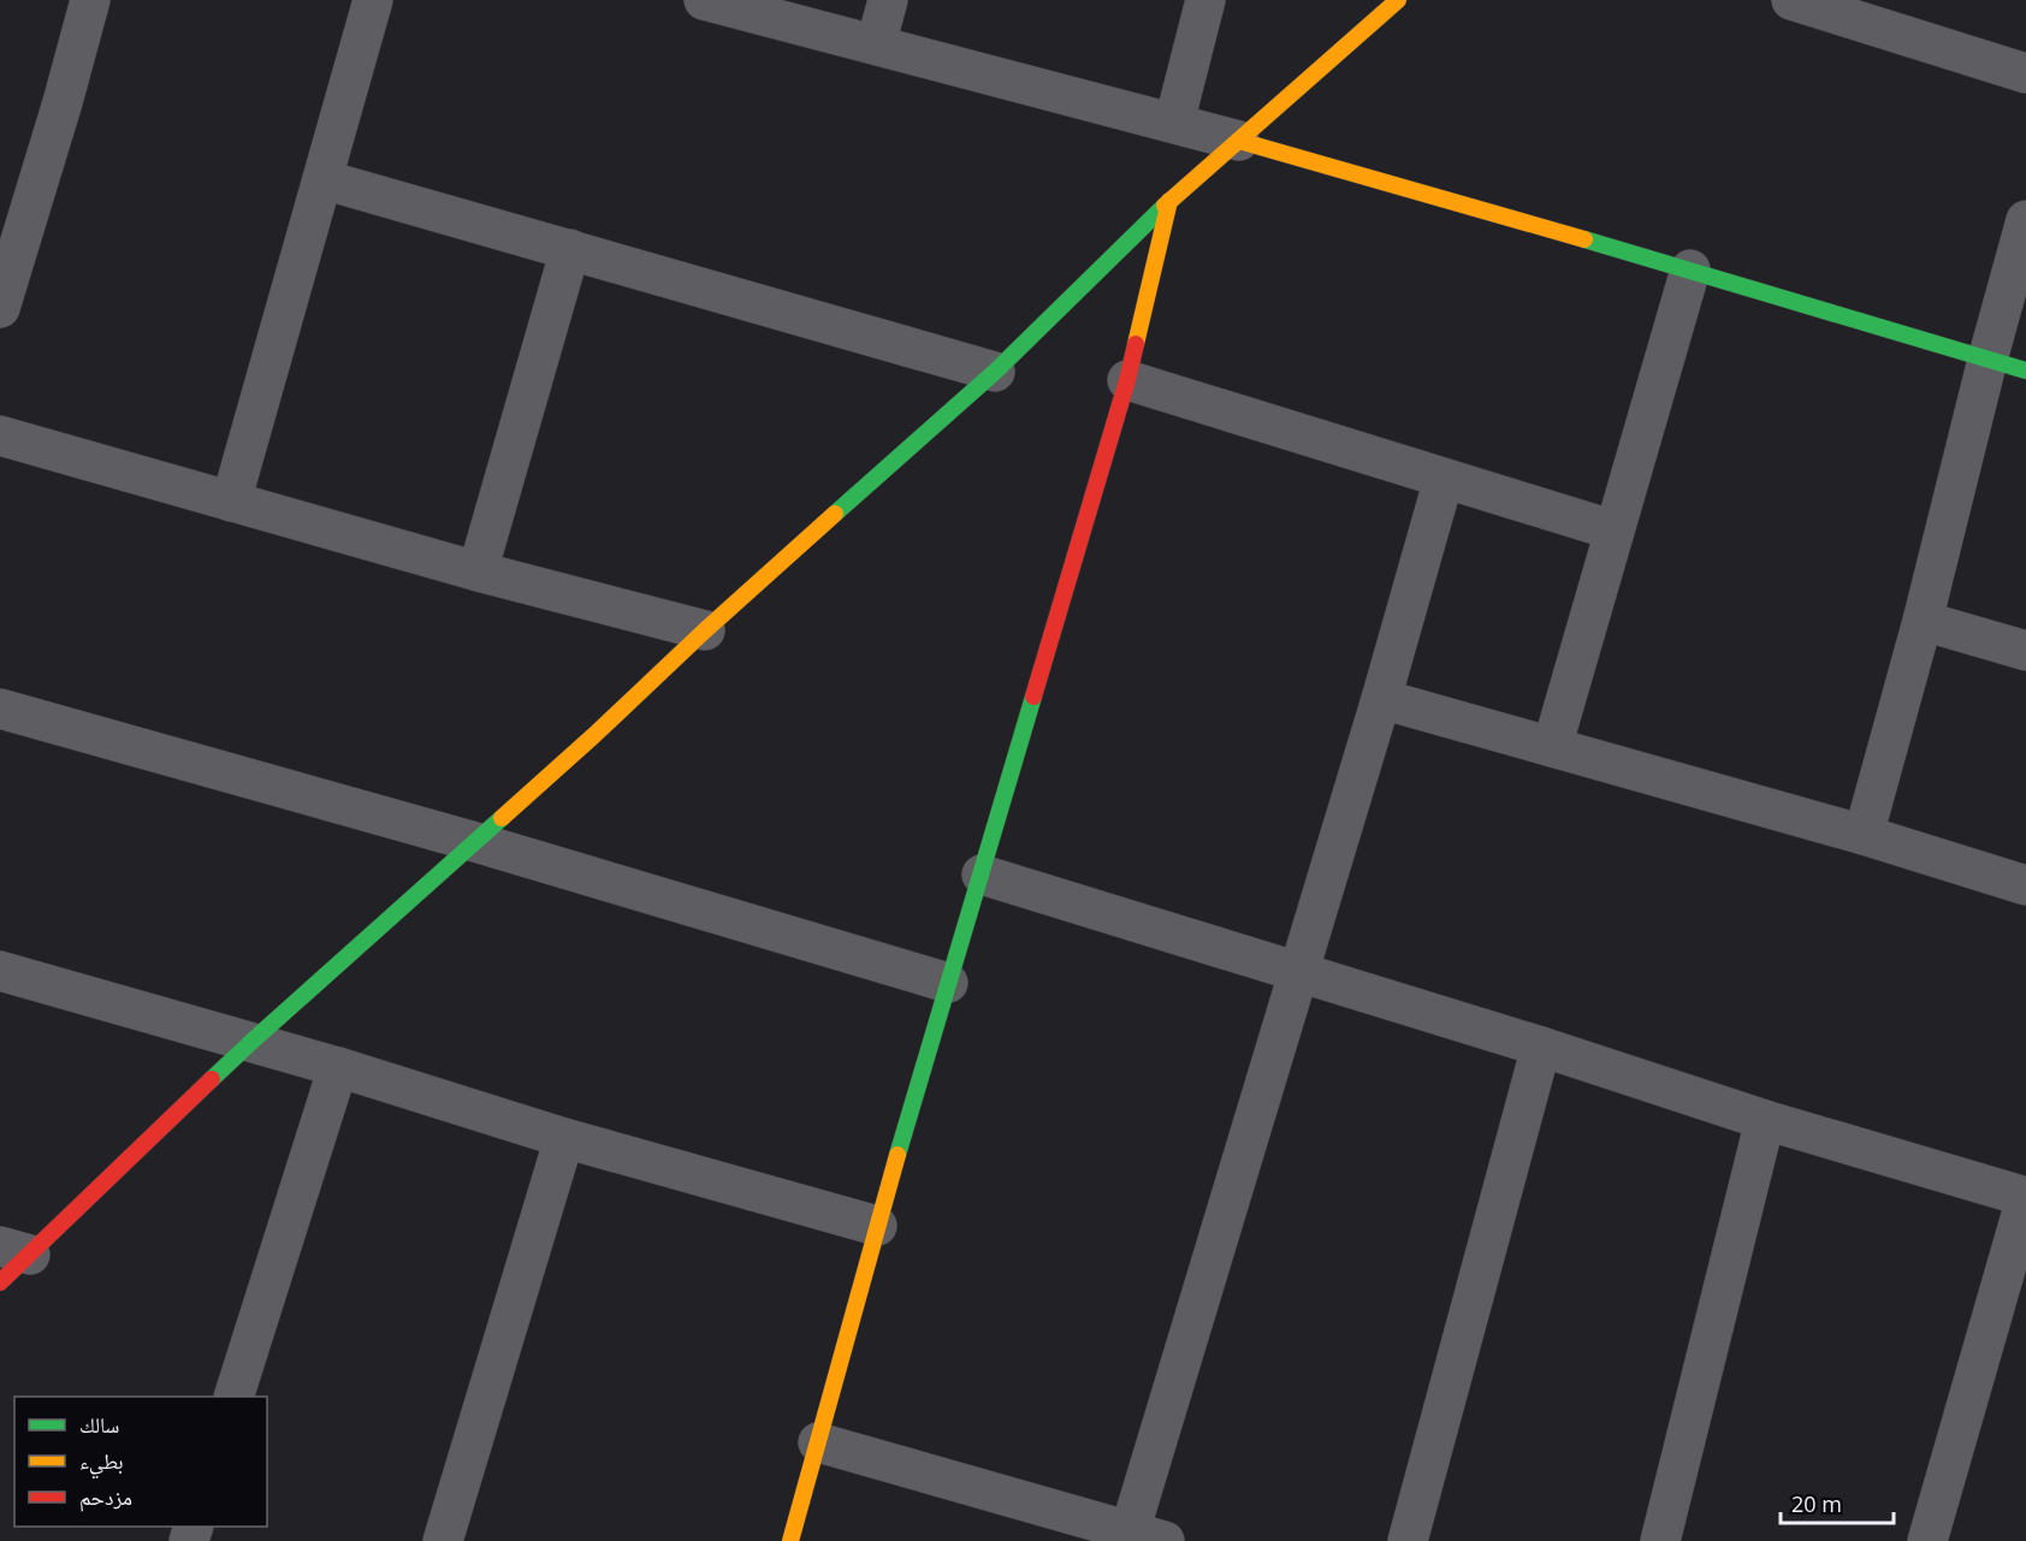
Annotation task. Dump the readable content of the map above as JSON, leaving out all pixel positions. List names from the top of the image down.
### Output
{
  "legend": ["سالك", "بطيء", "مزدحم"],
  "scale_bar": "20 m"
}
